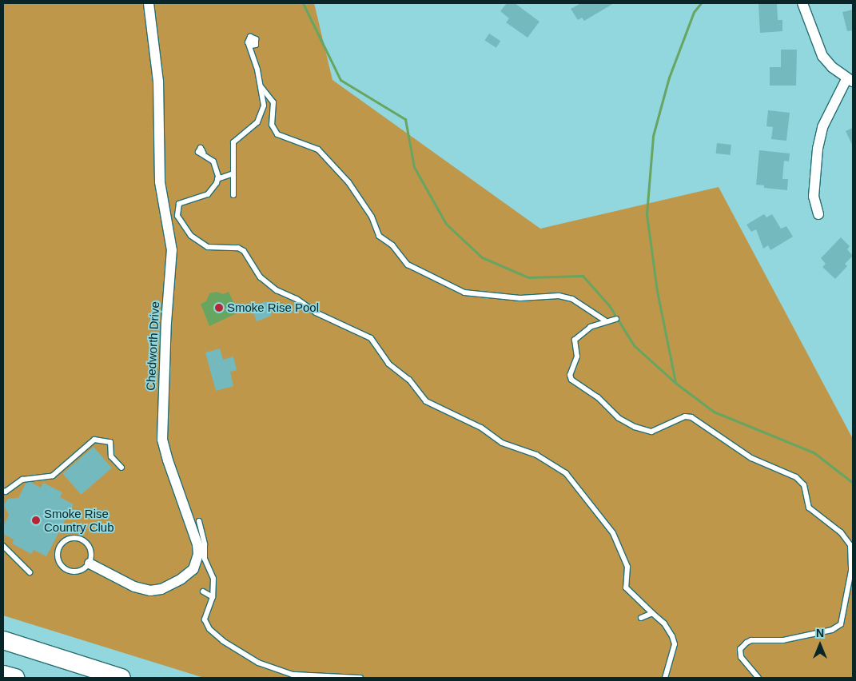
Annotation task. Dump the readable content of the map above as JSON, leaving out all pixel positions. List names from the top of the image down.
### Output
{
  "streets": {
    "street": ["Chedworth Drive"]
  },
  "places": ["Smoke Rise Pool", "Smoke Rise Country Club"],
  "north": "top"
}
